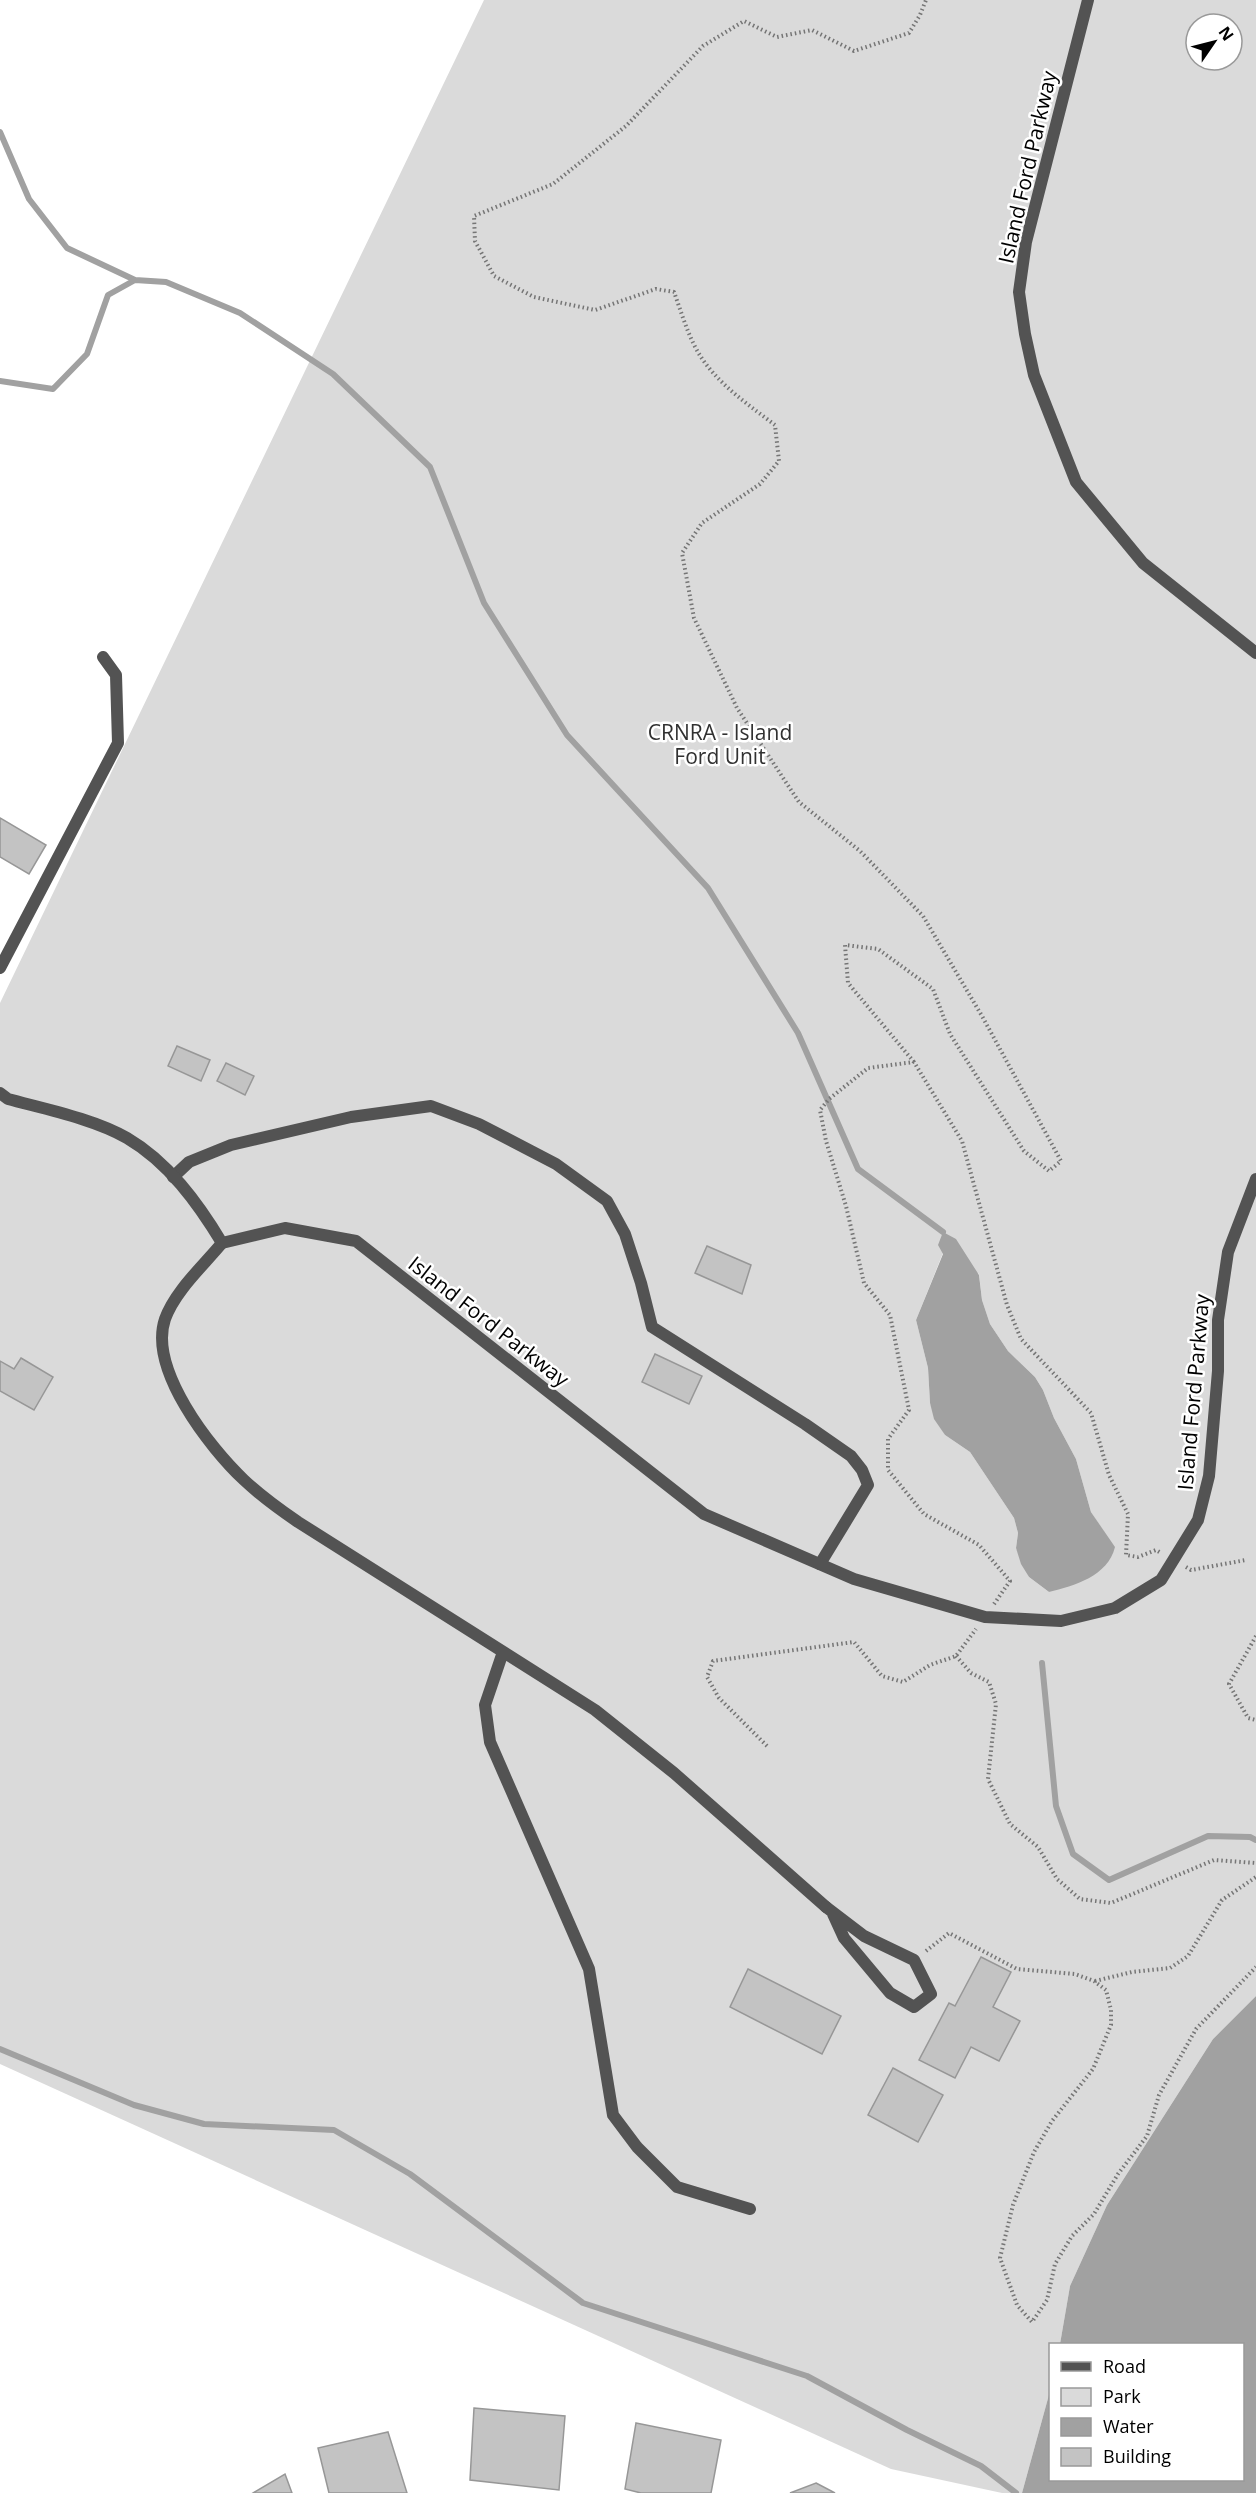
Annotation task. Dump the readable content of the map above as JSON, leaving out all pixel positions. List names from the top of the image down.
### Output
{
  "streets": {
    "street": ["Island Ford Parkway"]
  },
  "parks": ["CRNRA - Island Ford Unit"],
  "legend": [
    "Road",
    "Park",
    "Water",
    "Building"
  ],
  "north": "top right"
}
